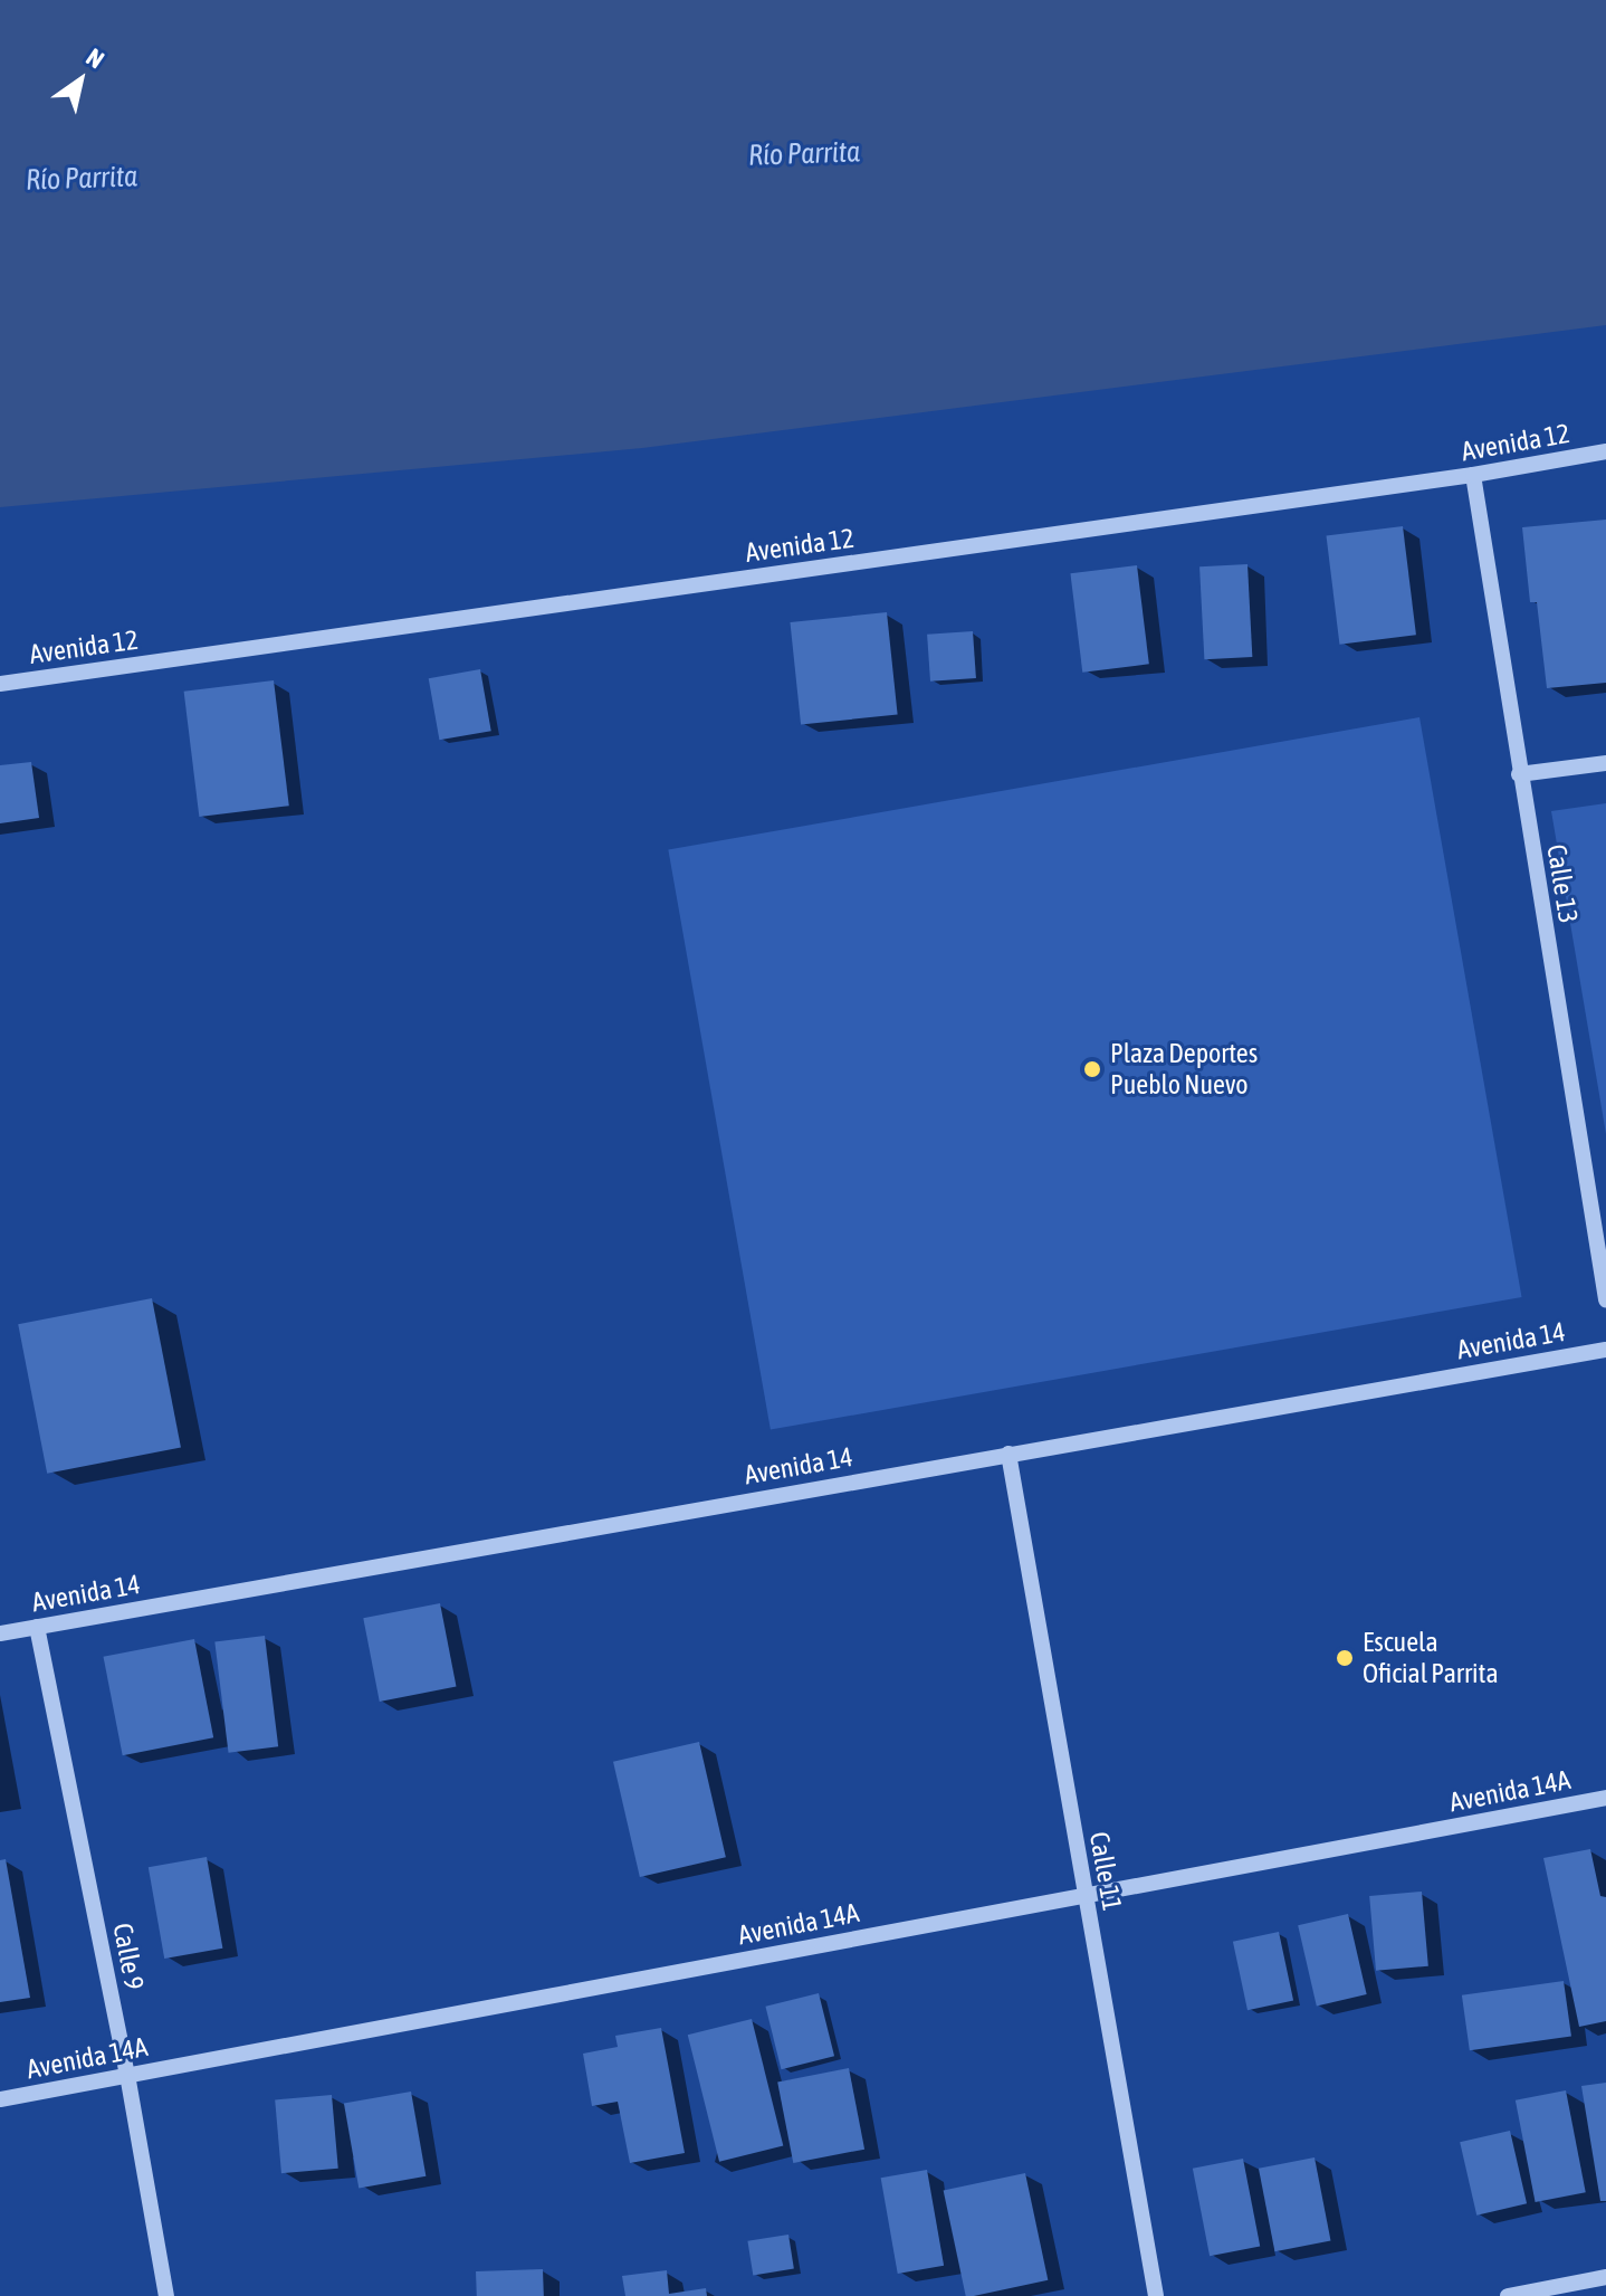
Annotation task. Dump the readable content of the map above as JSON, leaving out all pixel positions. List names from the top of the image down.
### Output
{
  "streets": {
    "street": [
      "Avenida 12",
      "Calle 13",
      "Avenida 14",
      "Avenida 14A",
      "Calle 11",
      "Calle 9"
    ]
  },
  "crossings": [
    ["Avenida 12", "Calle 13"],
    ["Avenida 14", "Calle 11"],
    ["Avenida 14", "Calle 9"],
    ["Avenida 14A", "Calle 11"],
    ["Avenida 14A", "Calle 9"]
  ],
  "water": ["Río Parrita"],
  "places": ["Plaza Deportes Pueblo Nuevo", "Escuela Oficial Parrita"],
  "north": "top right"
}
